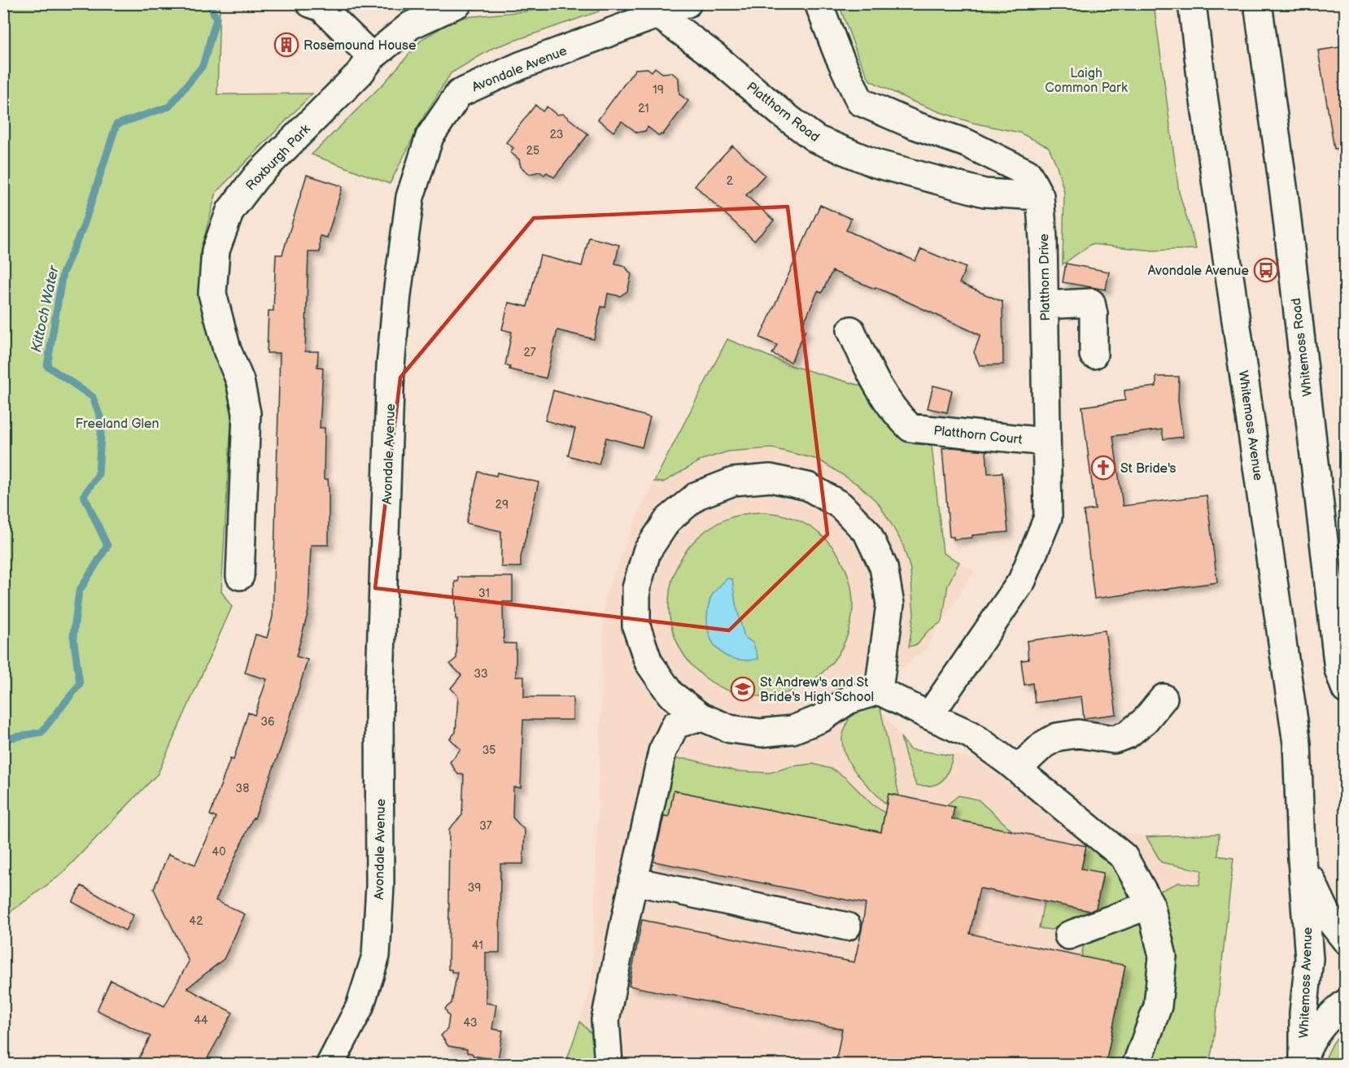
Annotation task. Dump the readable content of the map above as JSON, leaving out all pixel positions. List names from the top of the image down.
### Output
{
  "streets": {
    "main road": [
      "Avondale Avenue",
      "Platthorn Road",
      "Roxburgh Park",
      "Platthorn Drive",
      "Whitemoss Road",
      "Whitemoss Avenue",
      "Platthorn Court"
    ]
  },
  "crossings": [
    ["Avondale Avenue", "Platthorn Road"],
    ["Platthorn Road", "Platthorn Drive"],
    ["Platthorn Drive", "Platthorn Court"]
  ],
  "water": ["Kittoch Water"],
  "parks": ["Laigh Common Park", "Freeland Glen"],
  "places": {
    "building": ["Rosemound House"],
    "bus stop": ["Avondale Avenue"],
    "church": ["St Bride's"],
    "school or university": ["St Andrew's and St Bride's High School"]
  },
  "house_numbers": [
    "19",
    "21",
    "23",
    "25",
    "2",
    "27",
    "29",
    "31",
    "33",
    "36",
    "35",
    "38",
    "37",
    "40",
    "39",
    "42",
    "41",
    "44",
    "43"
  ]
}
